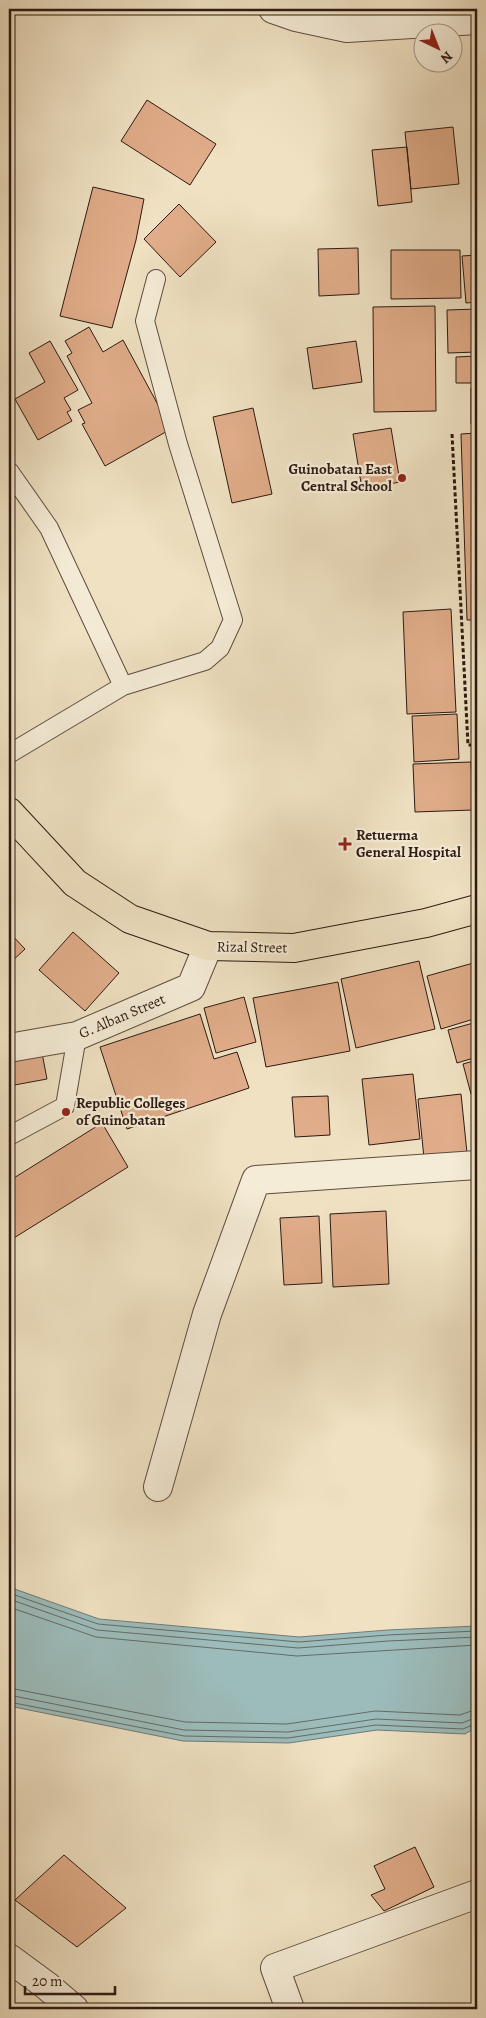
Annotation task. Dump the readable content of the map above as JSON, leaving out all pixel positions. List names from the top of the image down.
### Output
{
  "streets": {
    "main road": ["Rizal Street"],
    "street": ["G. Alban Street"]
  },
  "crossings": [
    ["Rizal Street", "G. Alban Street"]
  ],
  "places": {
    "other": ["Guinobatan East Central School", "Republic Colleges of Guinobatan"],
    "health": ["Retuerma General Hospital"]
  },
  "scale_bar": "20 m",
  "north": "bottom right"
}
